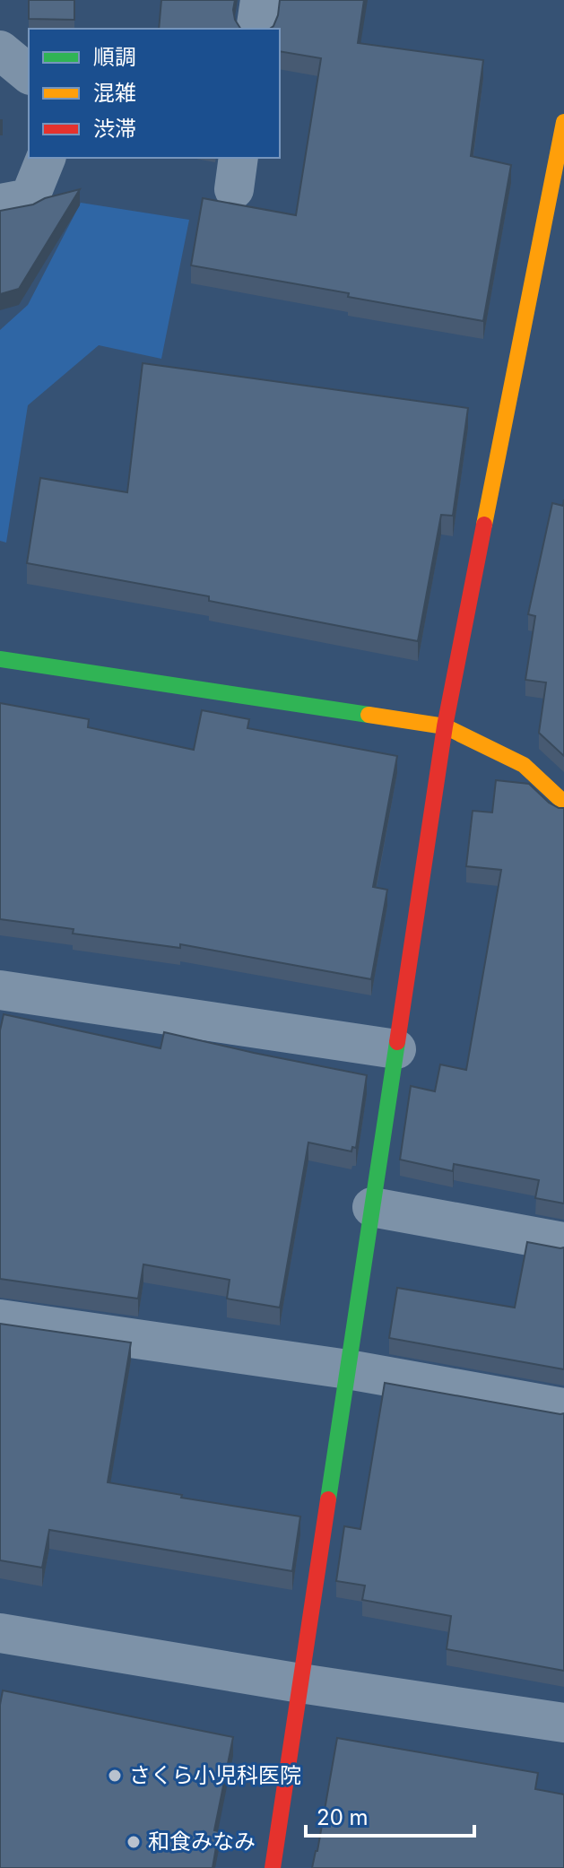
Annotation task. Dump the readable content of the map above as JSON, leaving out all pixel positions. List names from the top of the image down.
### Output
{
  "places": ["さくら小児科医院", "和食みなみ"],
  "legend": ["順調", "混雑", "渋滞"],
  "scale_bar": "20 m"
}
